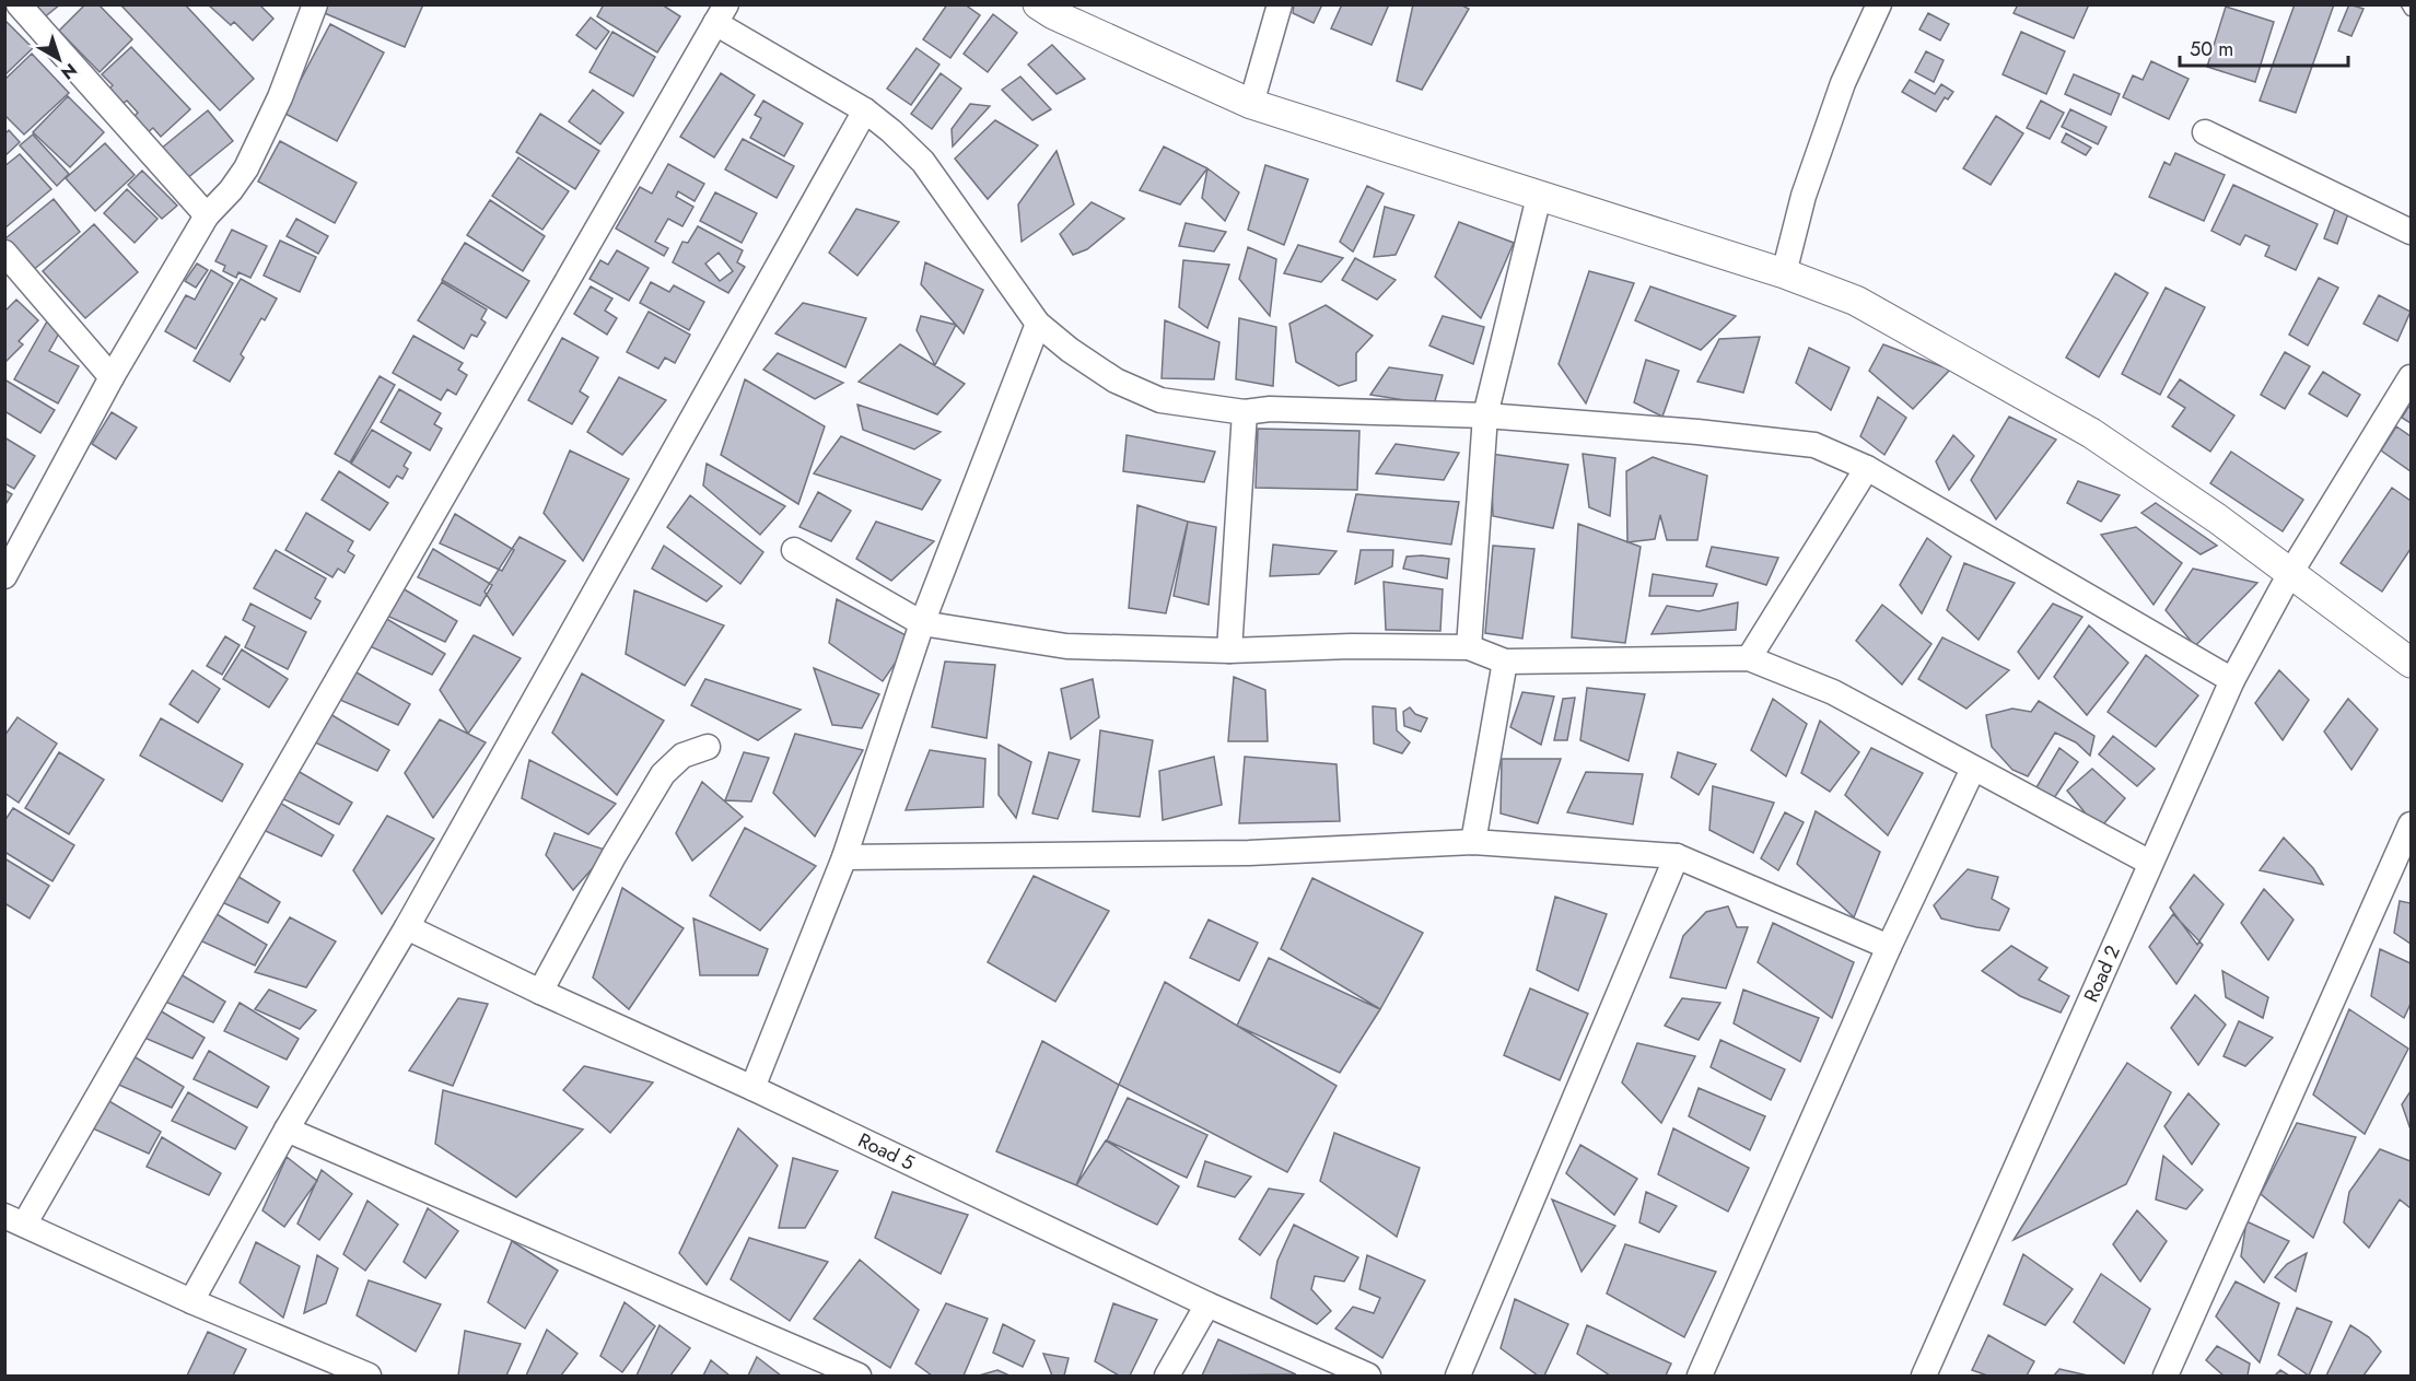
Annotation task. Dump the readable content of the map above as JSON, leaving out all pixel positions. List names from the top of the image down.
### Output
{
  "streets": {
    "street": ["Road 2", "Road 5"]
  },
  "scale_bar": "50 m",
  "north": "bottom right"
}
